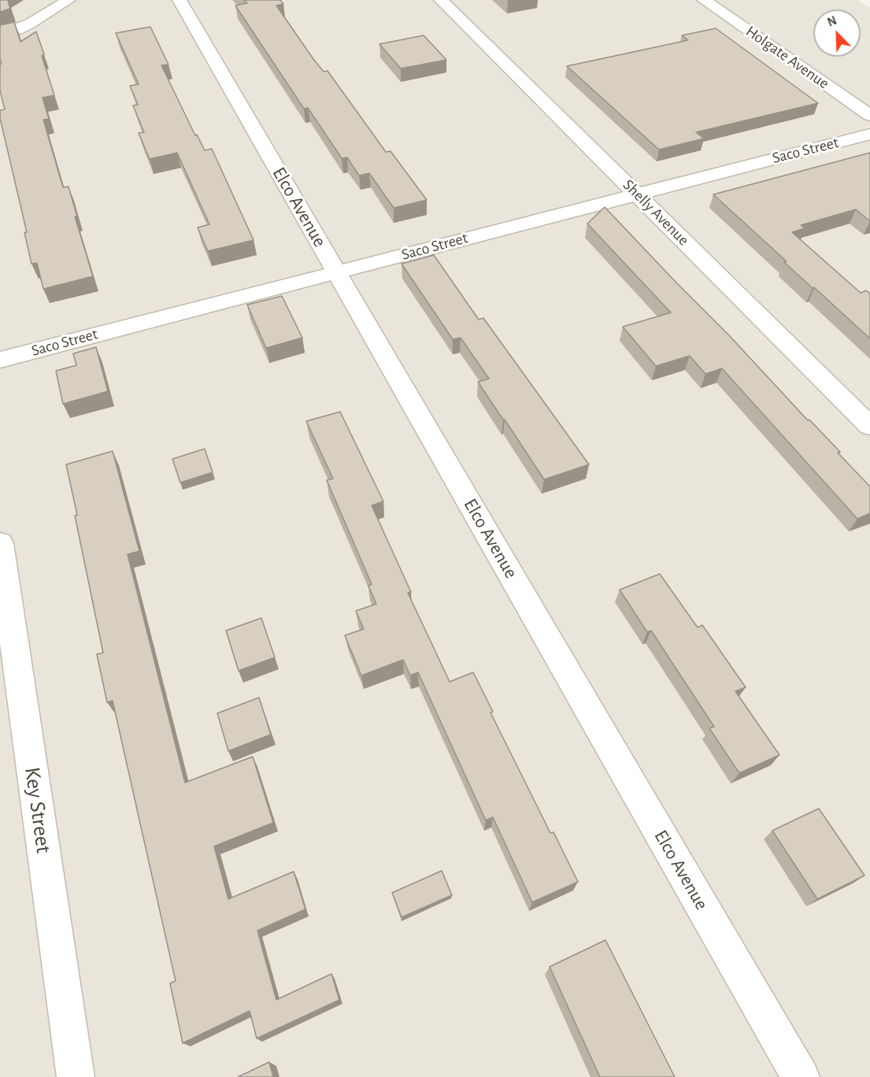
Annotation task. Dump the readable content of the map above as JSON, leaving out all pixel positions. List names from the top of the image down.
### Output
{
  "streets": {
    "street": [
      "Holgate Avenue",
      "Saco Street",
      "Elco Avenue",
      "Shelly Avenue",
      "Key Street"
    ]
  },
  "crossings": [
    ["Saco Street", "Elco Avenue"],
    ["Saco Street", "Shelly Avenue"]
  ],
  "north": "top left"
}
